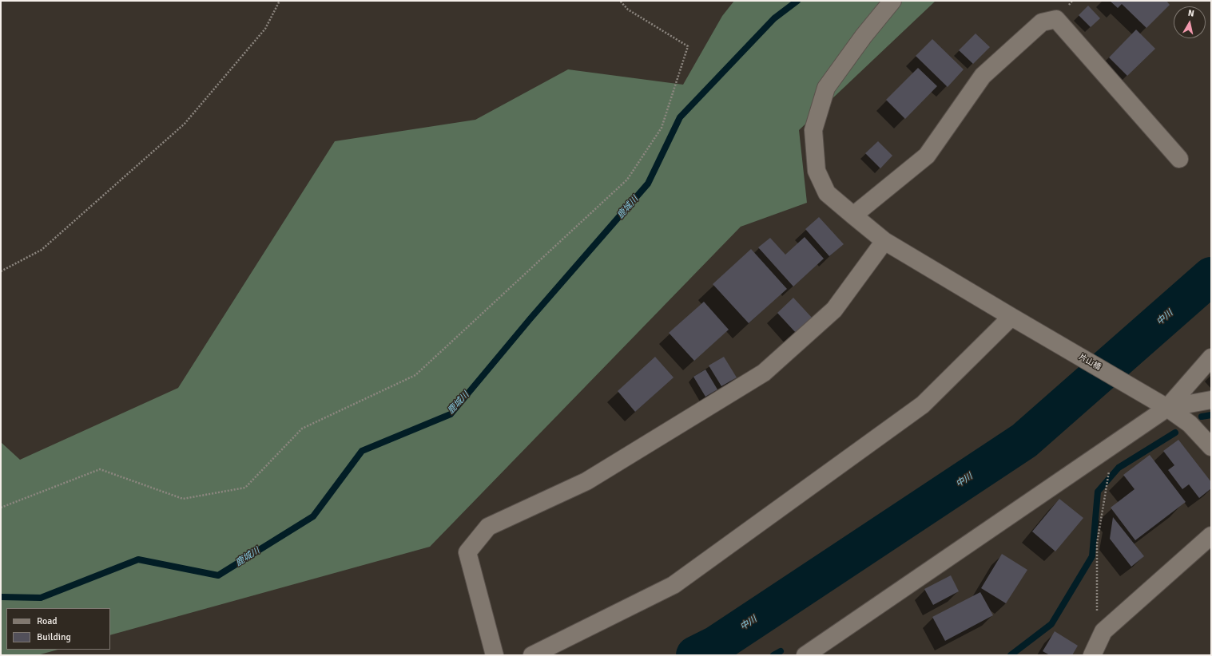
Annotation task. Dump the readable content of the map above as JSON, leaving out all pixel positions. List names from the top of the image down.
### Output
{
  "streets": {
    "street": ["片山橋"]
  },
  "water": ["鹿城川", "中川"],
  "legend": ["Road", "Building"],
  "north": "top"
}
